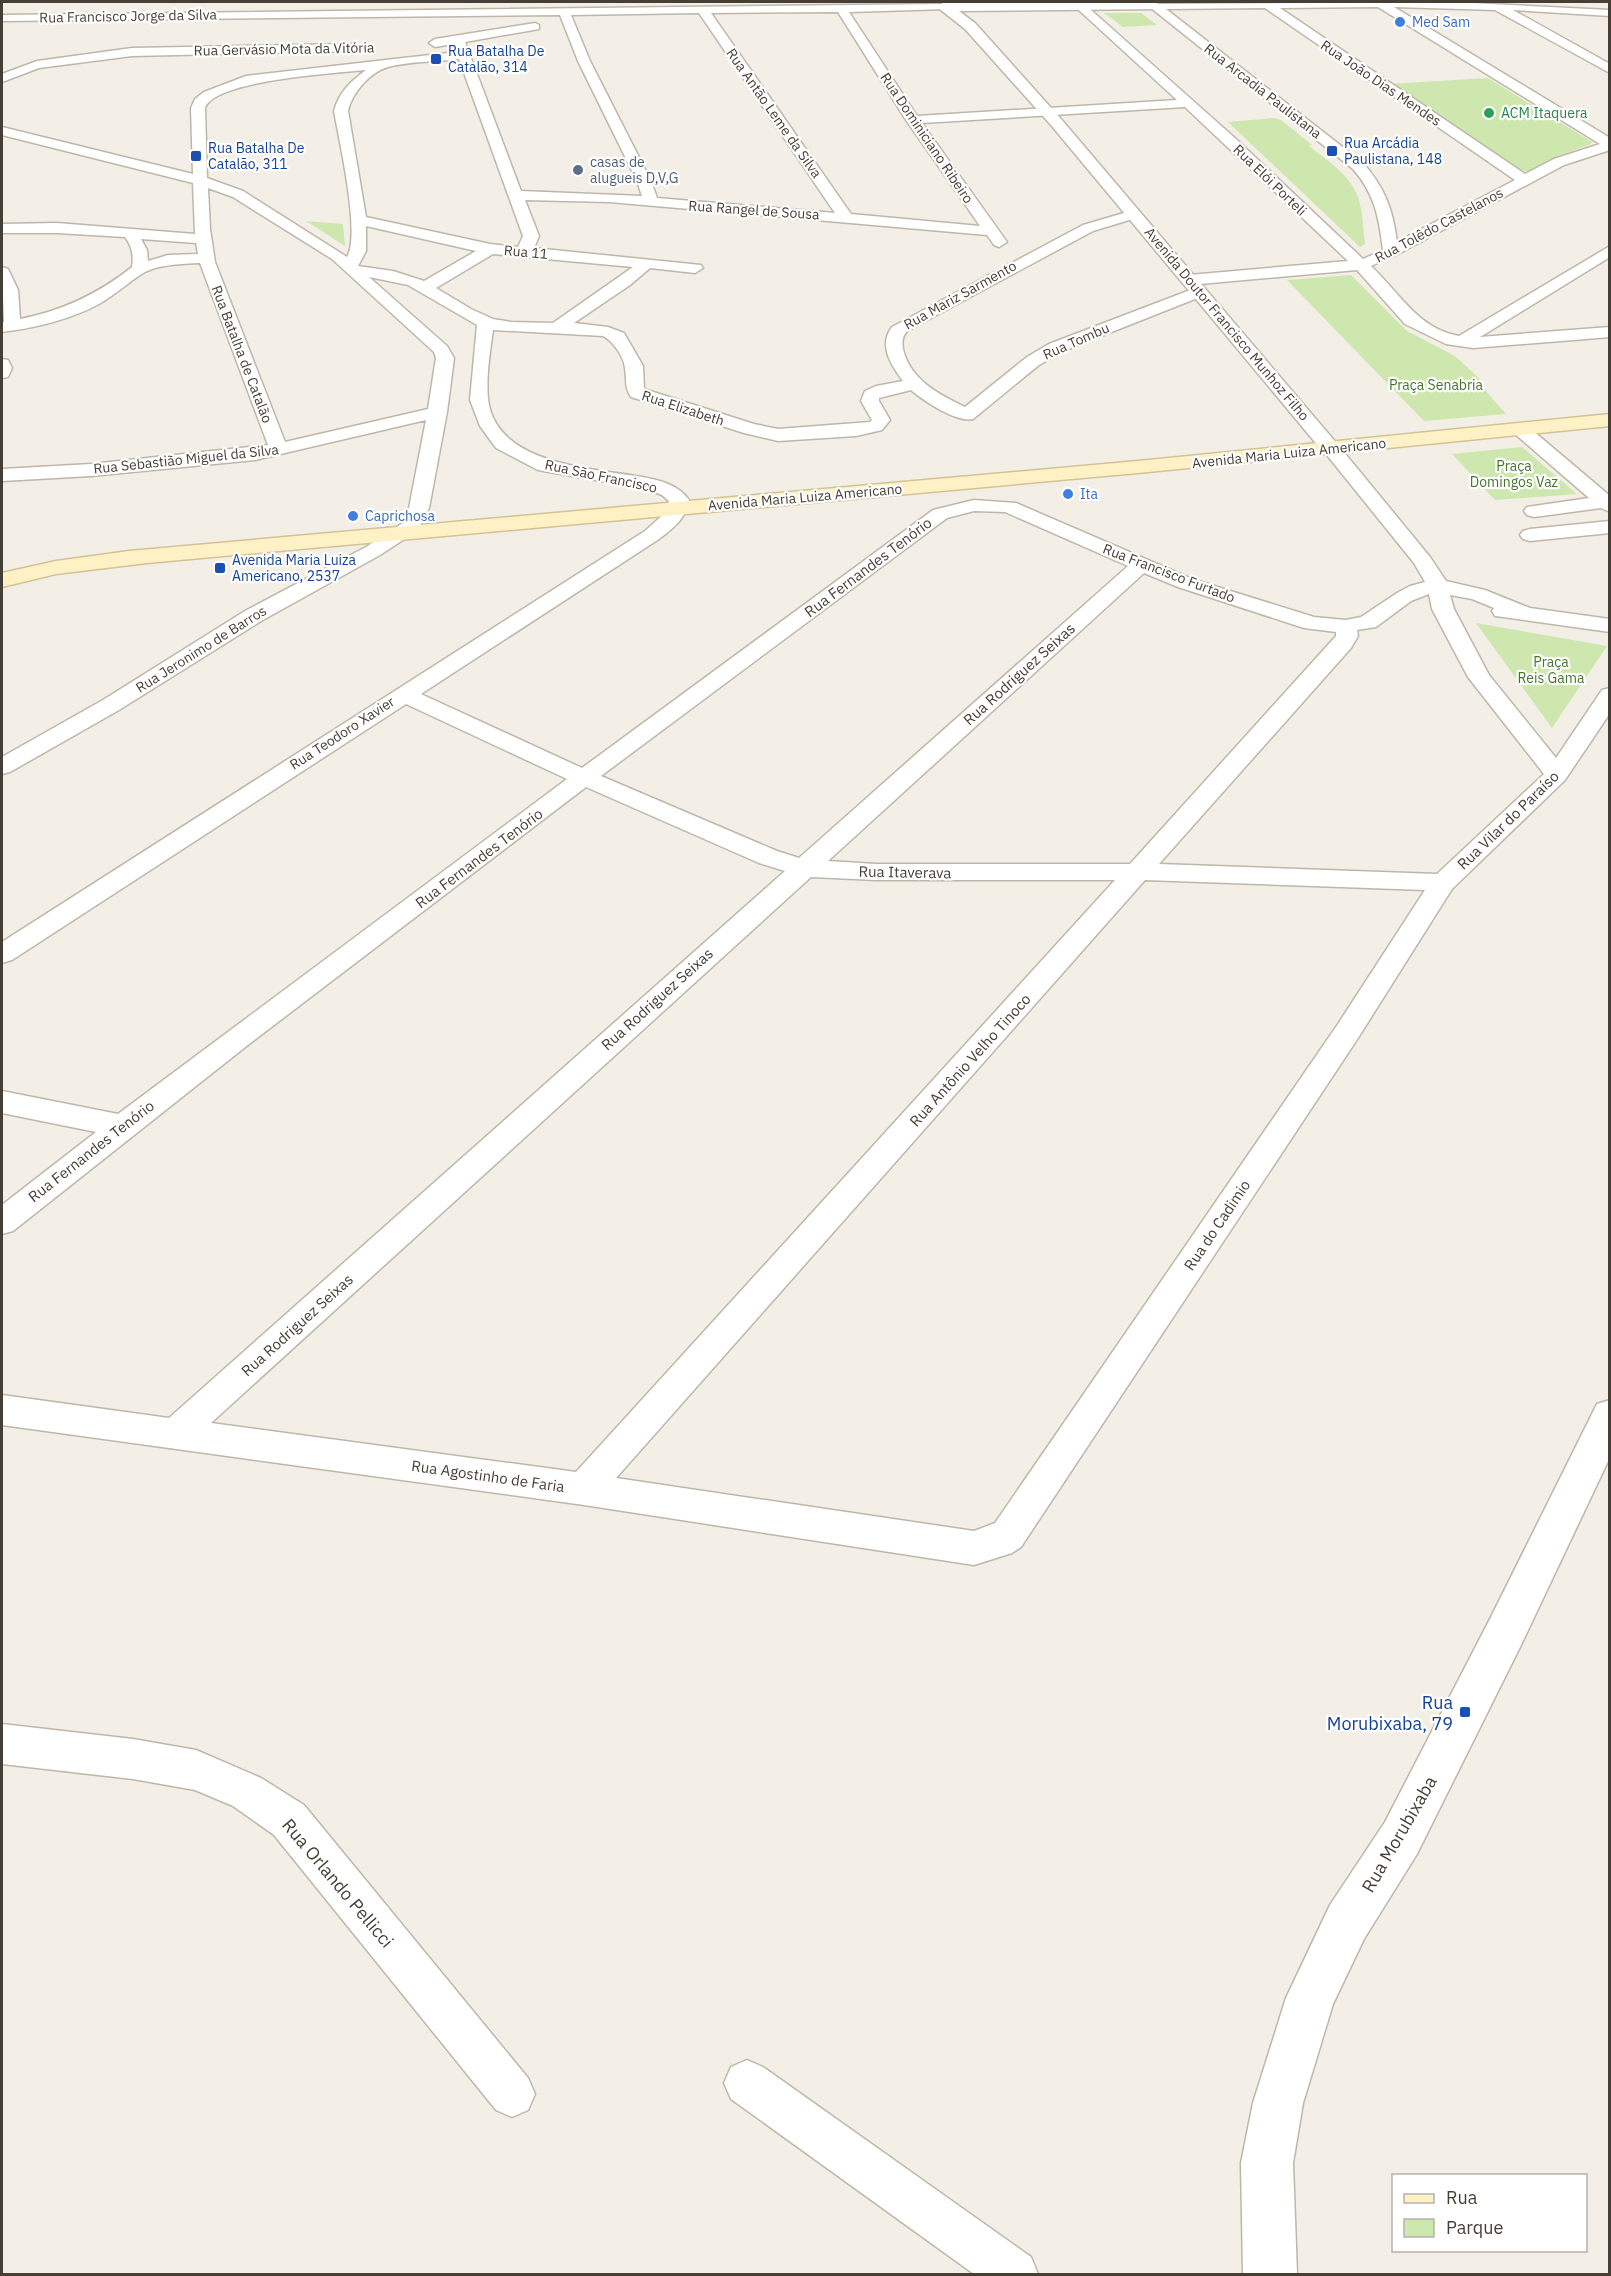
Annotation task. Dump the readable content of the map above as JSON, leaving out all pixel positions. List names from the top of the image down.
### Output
{
  "streets": {
    "main road": ["Avenida Maria Luiza Americano"],
    "street": [
      "Rua Francisco Jorge da Silva",
      "Rua Gervásio Mota da Vitória",
      "Rua João Dias Mendes",
      "Rua Arcadia Paulistana",
      "Rua Antão Leme da Silva",
      "Rua Dominiciano Ribeiro",
      "Rua Elói Porteli",
      "Rua Rangel de Sousa",
      "Rua Tolêdo Castelanos",
      "Rua 11",
      "Rua Mariz Sarmento",
      "Avenida Doutor Francisco Munhoz Filho",
      "Rua Tombu",
      "Rua Batalha de Catalão",
      "Rua Elizabeth",
      "Rua Sebastião Miguel da Silva",
      "Rua São Francisco",
      "Rua Fernandes Tenório",
      "Rua Francisco Furtado",
      "Rua Jeronimo de Barros",
      "Rua Rodriguez Seixas",
      "Rua Teodoro Xavier",
      "Rua Vilar do Paraíso",
      "Rua Itaverava",
      "Rua Antônio Velho Tinoco",
      "Rua do Cadimio",
      "Rua Agostinho de Faria",
      "Rua Morubixaba",
      "Rua Orlando Pellicci"
    ]
  },
  "crossings": [
    ["Rua Francisco Jorge da Silva", "Rua Arcadia Paulistana"],
    ["Rua Francisco Jorge da Silva", "Rua Antão Leme da Silva"],
    ["Rua Francisco Jorge da Silva", "Rua Dominiciano Ribeiro"],
    ["Rua Francisco Jorge da Silva", "Rua Elói Porteli"],
    ["Rua Francisco Jorge da Silva", "Avenida Doutor Francisco Munhoz Filho"],
    ["Rua João Dias Mendes", "Rua Tolêdo Castelanos"],
    ["Rua Arcadia Paulistana", "Rua Tolêdo Castelanos"],
    ["Rua Antão Leme da Silva", "Rua Rangel de Sousa"],
    ["Rua Dominiciano Ribeiro", "Rua Rangel de Sousa"],
    ["Rua Dominiciano Ribeiro", "Rua Mariz Sarmento"],
    ["Rua Elói Porteli", "Rua Tolêdo Castelanos"],
    ["Rua Tolêdo Castelanos", "Avenida Doutor Francisco Munhoz Filho"],
    ["Rua Tolêdo Castelanos", "Rua Tombu"],
    ["Rua Mariz Sarmento", "Avenida Doutor Francisco Munhoz Filho"],
    ["Rua Mariz Sarmento", "Rua Tombu"],
    ["Rua Mariz Sarmento", "Rua Elizabeth"],
    ["Avenida Doutor Francisco Munhoz Filho", "Rua Tombu"],
    ["Avenida Doutor Francisco Munhoz Filho", "Avenida Maria Luiza Americano"],
    ["Avenida Doutor Francisco Munhoz Filho", "Rua Francisco Furtado"],
    ["Avenida Doutor Francisco Munhoz Filho", "Rua Vilar do Paraíso"],
    ["Rua Batalha de Catalão", "Rua Sebastião Miguel da Silva"],
    ["Rua Elizabeth", "Rua São Francisco"],
    ["Rua Elizabeth", "Rua Jeronimo de Barros"],
    ["Avenida Maria Luiza Americano", "Rua São Francisco"],
    ["Avenida Maria Luiza Americano", "Rua Jeronimo de Barros"],
    ["Avenida Maria Luiza Americano", "Rua Teodoro Xavier"],
    ["Rua Sebastião Miguel da Silva", "Rua Jeronimo de Barros"],
    ["Rua São Francisco", "Rua Teodoro Xavier"],
    ["Rua Fernandes Tenório", "Rua Francisco Furtado"],
    ["Rua Fernandes Tenório", "Rua Itaverava"],
    ["Rua Francisco Furtado", "Rua Rodriguez Seixas"],
    ["Rua Francisco Furtado", "Rua Antônio Velho Tinoco"],
    ["Rua Rodriguez Seixas", "Rua Itaverava"],
    ["Rua Rodriguez Seixas", "Rua Agostinho de Faria"],
    ["Rua Teodoro Xavier", "Rua Itaverava"],
    ["Rua Vilar do Paraíso", "Rua Itaverava"],
    ["Rua Vilar do Paraíso", "Rua do Cadimio"],
    ["Rua Itaverava", "Rua Antônio Velho Tinoco"],
    ["Rua Itaverava", "Rua do Cadimio"],
    ["Rua Antônio Velho Tinoco", "Rua Agostinho de Faria"],
    ["Rua do Cadimio", "Rua Agostinho de Faria"]
  ],
  "parks": ["Praça Senabria", "Praça Domingos Vaz", "Praça Reis Gama"],
  "places": {
    "other": [
      "Med Sam",
      "ACM Itaquera",
      "casas de alugueis D,V,G",
      "Ita",
      "Caprichosa"
    ],
    "transit": [
      "Rua Batalha De Catalão, 314",
      "Rua Arcádia Paulistana, 148",
      "Rua Batalha De Catalão, 311",
      "Avenida Maria Luiza Americano, 2537",
      "Rua Morubixaba, 79"
    ]
  },
  "legend": ["Rua", "Parque"]
}
